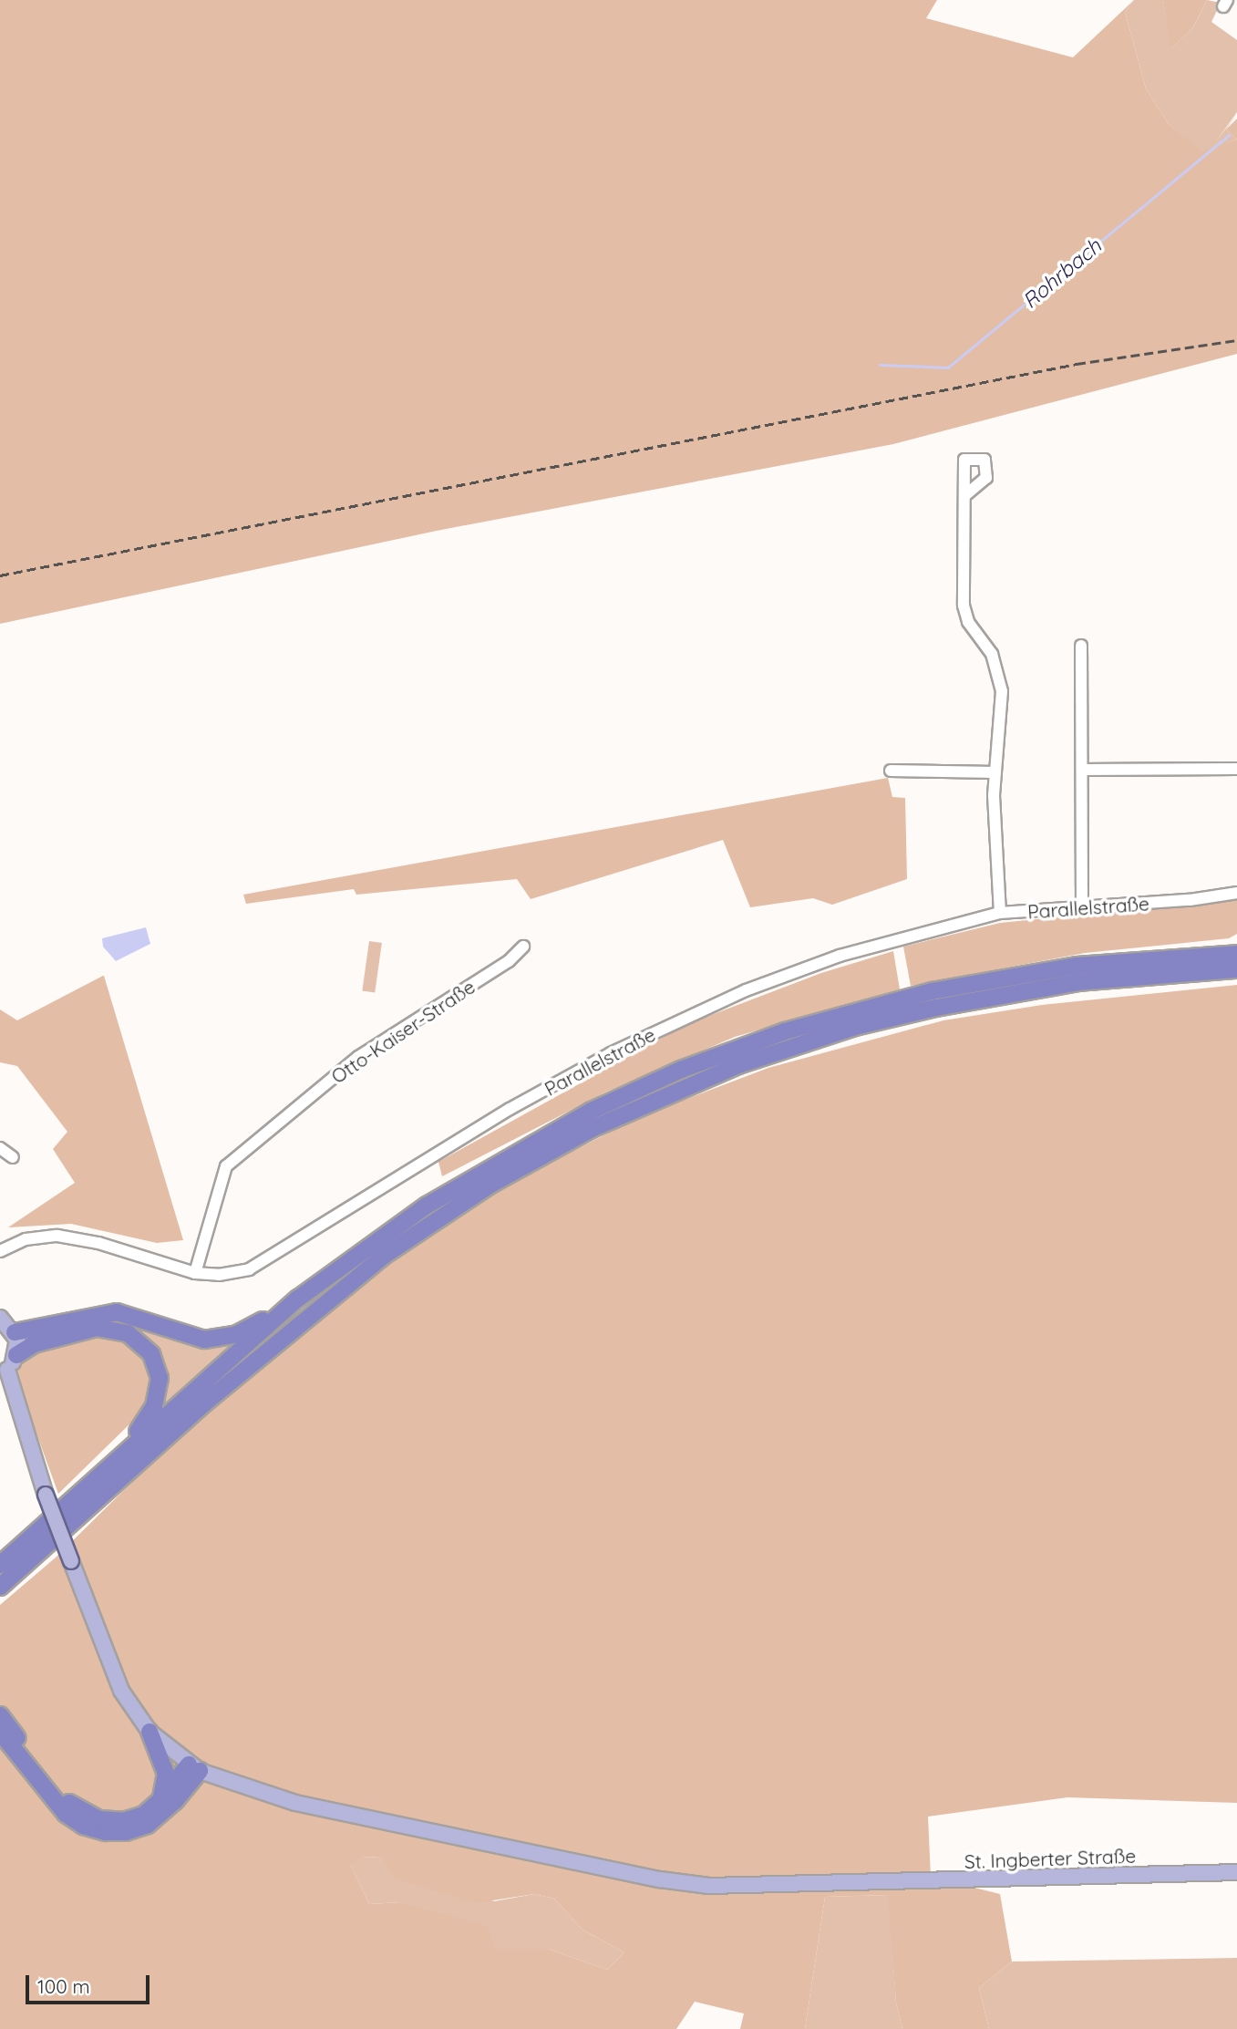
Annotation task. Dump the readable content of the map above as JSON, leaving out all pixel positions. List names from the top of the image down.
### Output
{
  "streets": {
    "main road": ["St. Ingberter Straße"],
    "street": ["Parallelstraße", "Otto-Kaiser-Straße"]
  },
  "crossings": [
    ["Parallelstraße", "Otto-Kaiser-Straße"]
  ],
  "water": ["Rohrbach"],
  "scale_bar": "100 m"
}
